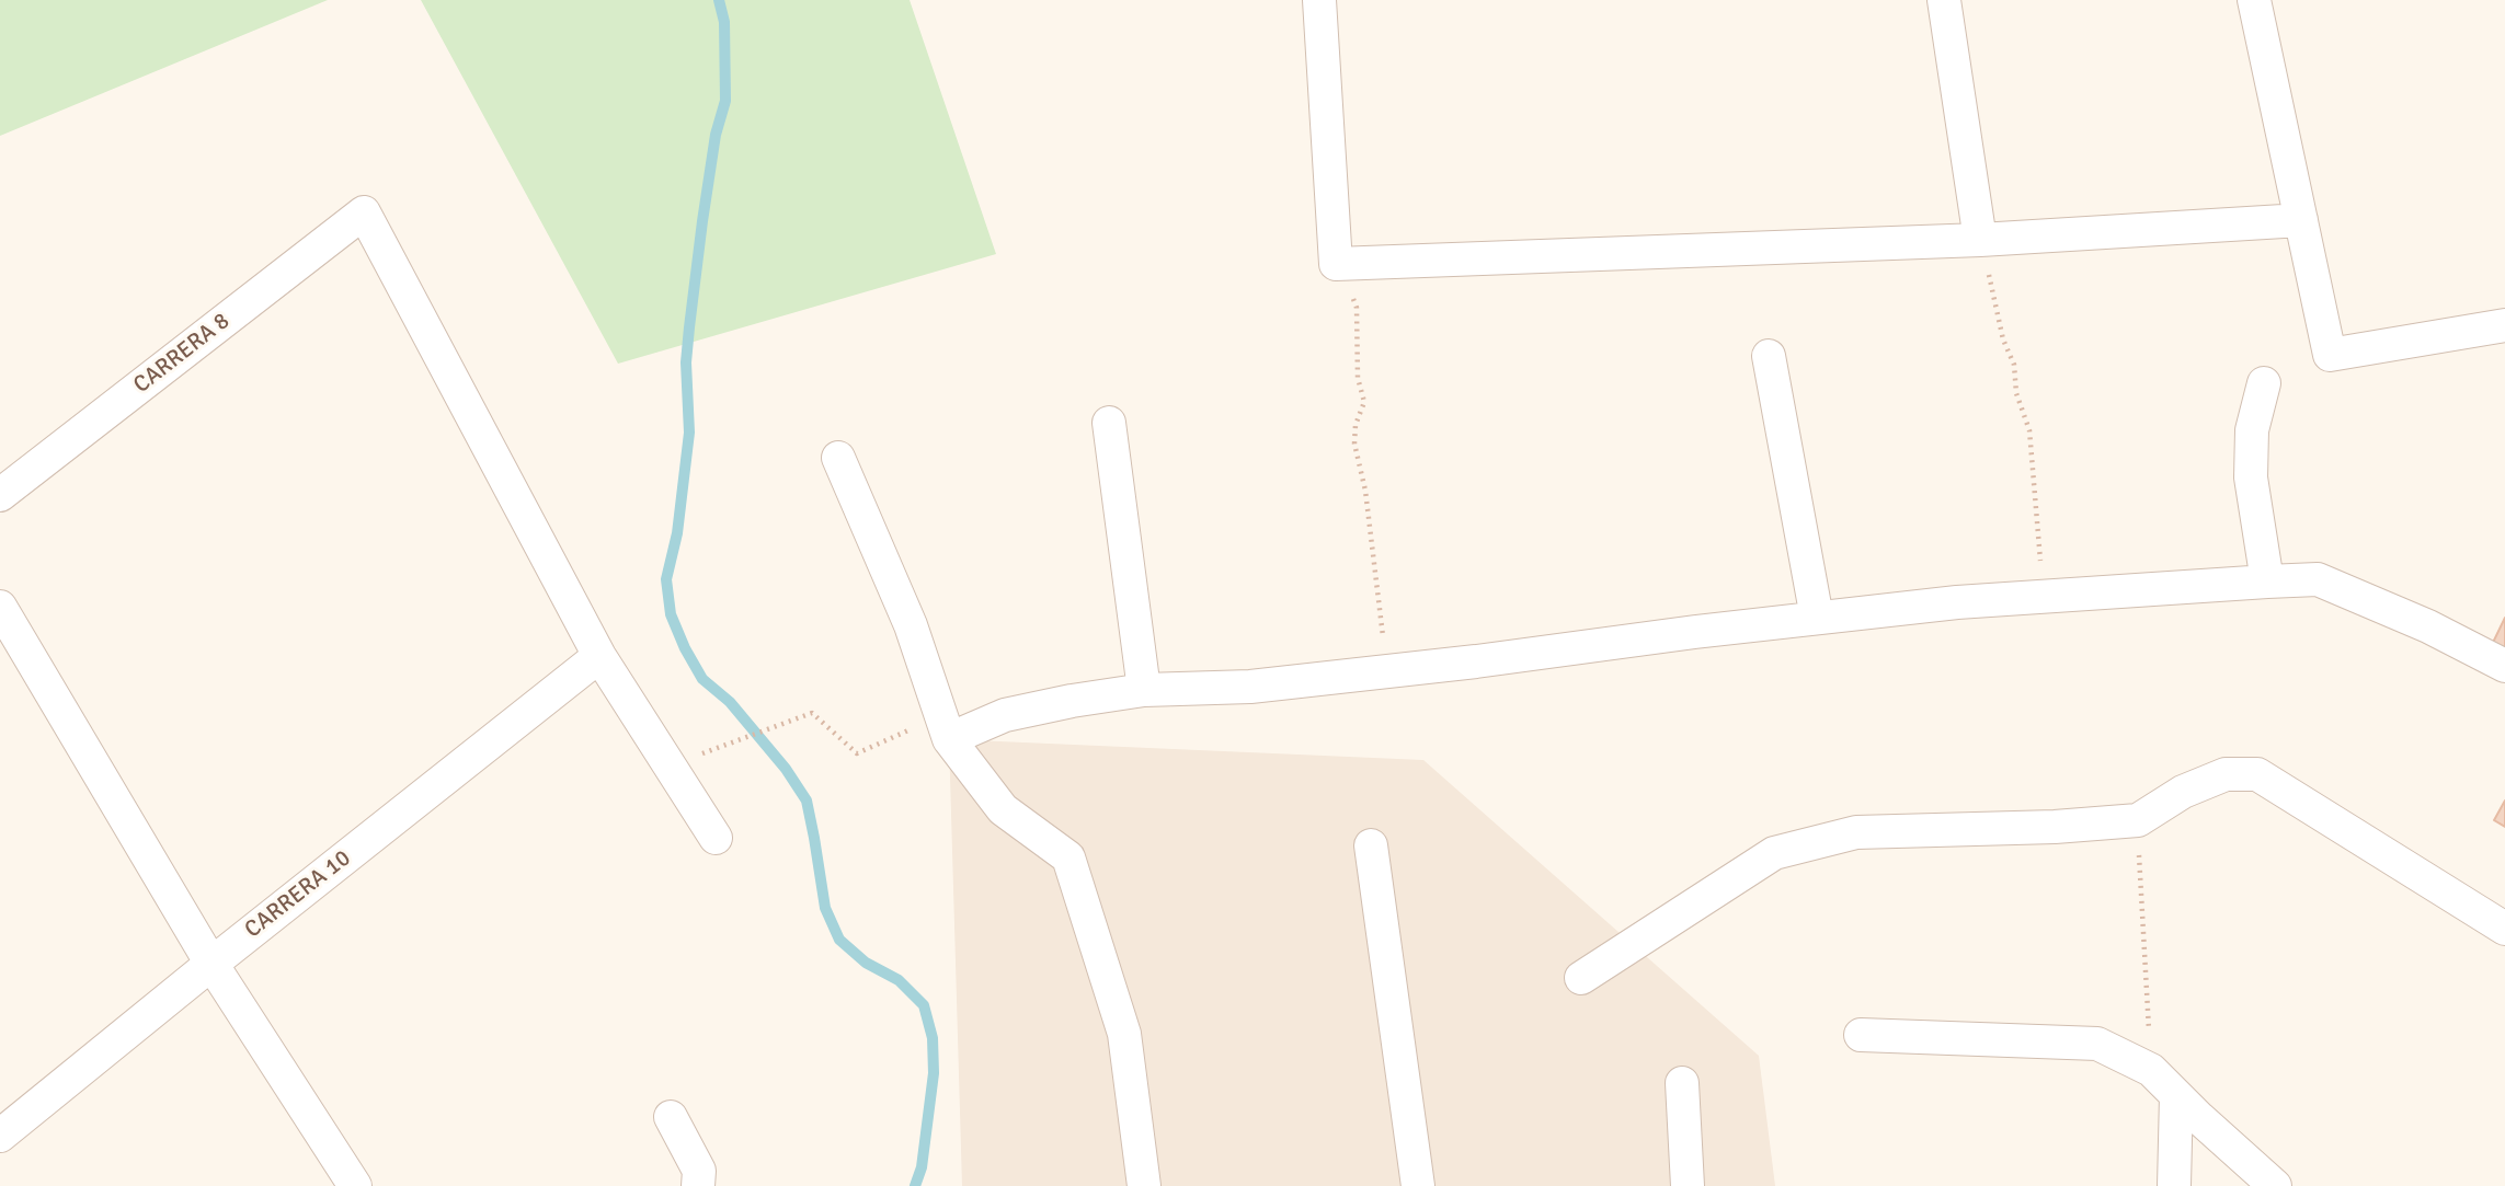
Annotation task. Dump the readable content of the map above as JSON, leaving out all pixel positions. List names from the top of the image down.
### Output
{
  "streets": {
    "street": ["CARRERA 8", "CARRERA 10"]
  },
  "crossings": [
    ["CARRERA 8", "CARRERA 10"]
  ]
}
